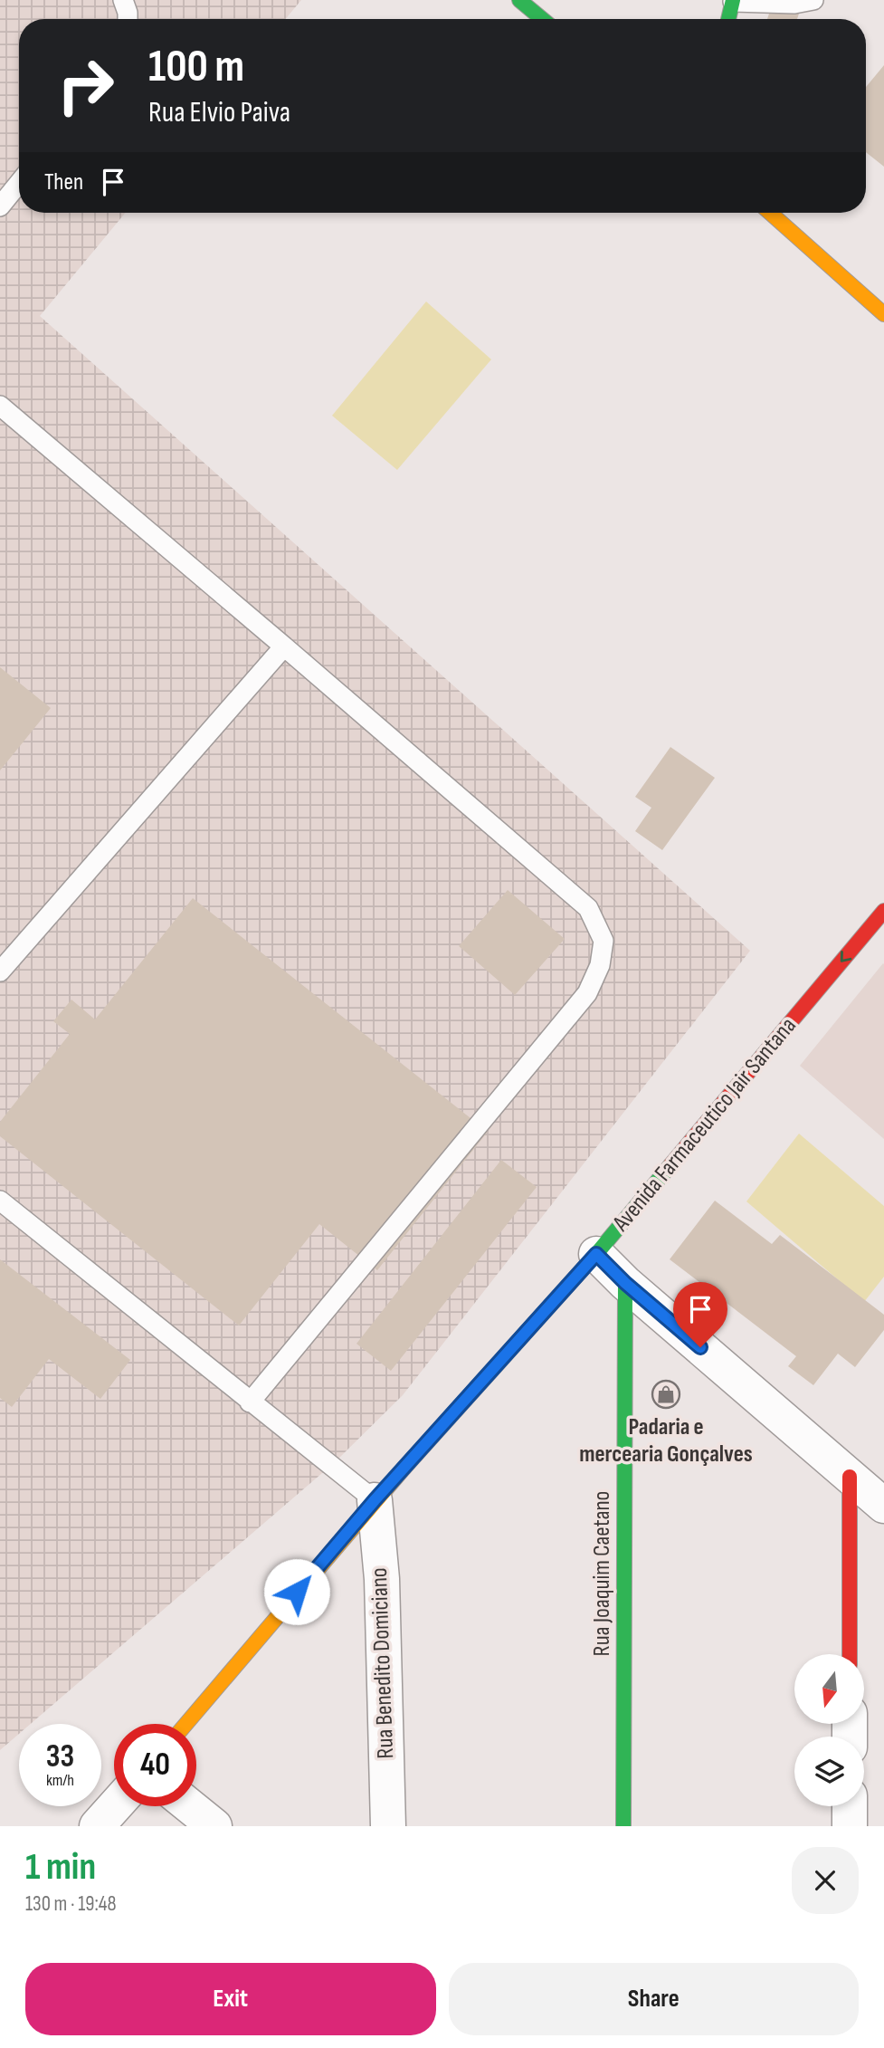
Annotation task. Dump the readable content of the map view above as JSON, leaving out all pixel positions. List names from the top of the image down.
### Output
{
  "streets": {
    "street": ["Avenida Farmaceutico Jair Santana", "Rua Joaquim Caetano", "Rua Benedito Domiciano"]
  },
  "crossings": [
    ["Avenida Farmaceutico Jair Santana", "Rua Benedito Domiciano"]
  ],
  "one_way": ["Avenida Farmaceutico Jair Santana"],
  "places": {
    "shop": ["Padaria e mercearia Gonçalves"]
  },
  "north": "bottom",
  "page": {
    "turn": ["100 m", "Rua Elvio Paiva"],
    "then": "Then",
    "speed": "33 km/h",
    "limit": "40",
    "heading": ["1 min", "130 m · 19:48"],
    "buttons": ["Exit", "Share"]
  }
}
